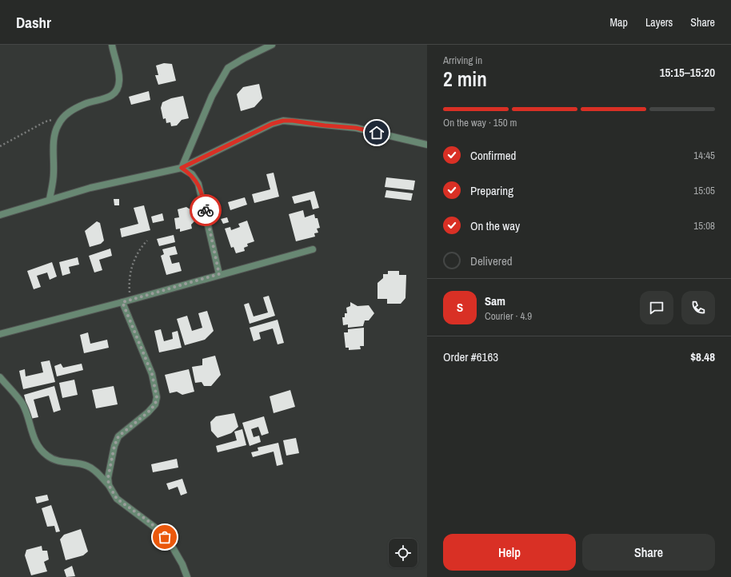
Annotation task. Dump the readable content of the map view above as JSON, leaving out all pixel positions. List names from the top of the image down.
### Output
{
  "page": {
    "header": "Dashr",
    "nav": ["Map", "Layers", "Share"],
    "heading": ["2 min", "Arriving in", "15:15–15:20"],
    "panel": [
      "Sam",
      "Courier · 4.9",
      "Order #6163",
      "$8.48"
    ],
    "bar": "On the way · 150 m",
    "list": [
      ["Confirmed", "14:45"],
      ["Preparing", "15:05"],
      ["On the way", "15:08"],
      "Delivered"
    ],
    "round": "S",
    "buttons": ["Help", "Share"]
  }
}
